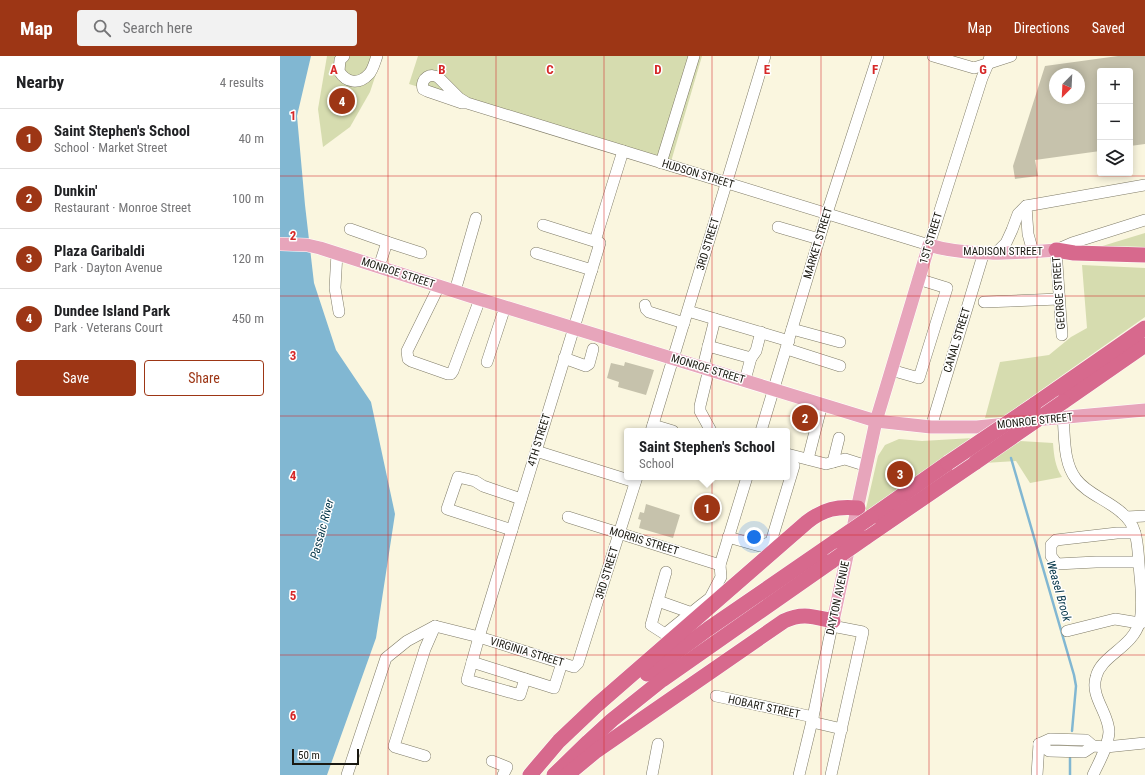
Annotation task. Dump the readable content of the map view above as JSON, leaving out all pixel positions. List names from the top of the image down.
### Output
{
  "streets": {
    "main road": [
      "1ST STREET",
      "MADISON STREET",
      "MONROE STREET",
      "DAYTON AVENUE"
    ],
    "street": [
      "HUDSON STREET",
      "MARKET STREET",
      "3RD STREET",
      "GEORGE STREET",
      "CANAL STREET",
      "4TH STREET",
      "MORRIS STREET",
      "VIRGINIA STREET",
      "HOBART STREET"
    ]
  },
  "crossings": [
    ["HUDSON STREET", "1ST STREET"],
    ["HUDSON STREET", "MARKET STREET"],
    ["HUDSON STREET", "3RD STREET"],
    ["HUDSON STREET", "MADISON STREET"],
    ["HUDSON STREET", "4TH STREET"],
    ["1ST STREET", "MADISON STREET"],
    ["1ST STREET", "MONROE STREET"],
    ["1ST STREET", "DAYTON AVENUE"],
    ["MARKET STREET", "MONROE STREET"],
    ["3RD STREET", "MONROE STREET"],
    ["3RD STREET", "MORRIS STREET"],
    ["3RD STREET", "VIRGINIA STREET"],
    ["MADISON STREET", "GEORGE STREET"],
    ["MADISON STREET", "CANAL STREET"],
    ["MONROE STREET", "CANAL STREET"],
    ["MONROE STREET", "4TH STREET"],
    ["MONROE STREET", "DAYTON AVENUE"],
    ["4TH STREET", "VIRGINIA STREET"],
    ["DAYTON AVENUE", "HOBART STREET"]
  ],
  "water": ["Passaic River", "Weasel Brook"],
  "scale_bar": "50 m",
  "north": "bottom left",
  "page": {
    "header": "Map",
    "search": "Search here",
    "nav": ["Map", "Directions", "Saved"],
    "heading": ["Nearby", "4 results"],
    "map_buttons": ["+", "−"],
    "pins": [
      "4",
      "2",
      "3",
      "1"
    ],
    "list": [
      {
        "mark": "1",
        "name": "Saint Stephen's School",
        "note": "School · Market Street",
        "value": "40 m"
      },
      {
        "mark": "2",
        "name": "Dunkin'",
        "note": "Restaurant · Monroe Street",
        "value": "100 m"
      },
      {
        "mark": "3",
        "name": "Plaza Garibaldi",
        "note": "Park · Dayton Avenue",
        "value": "120 m"
      },
      {
        "mark": "4",
        "name": "Dundee Island Park",
        "note": "Park · Veterans Court",
        "value": "450 m"
      }
    ],
    "buttons": ["Save", "Share"],
    "popup": ["Saint Stephen's School", "School"],
    "scale": "50 m"
  },
  "grid": {
    "columns": [
      "A",
      "B",
      "C",
      "D",
      "E",
      "F",
      "G"
    ],
    "rows": [
      "1",
      "2",
      "3",
      "4",
      "5",
      "6"
    ]
  }
}
